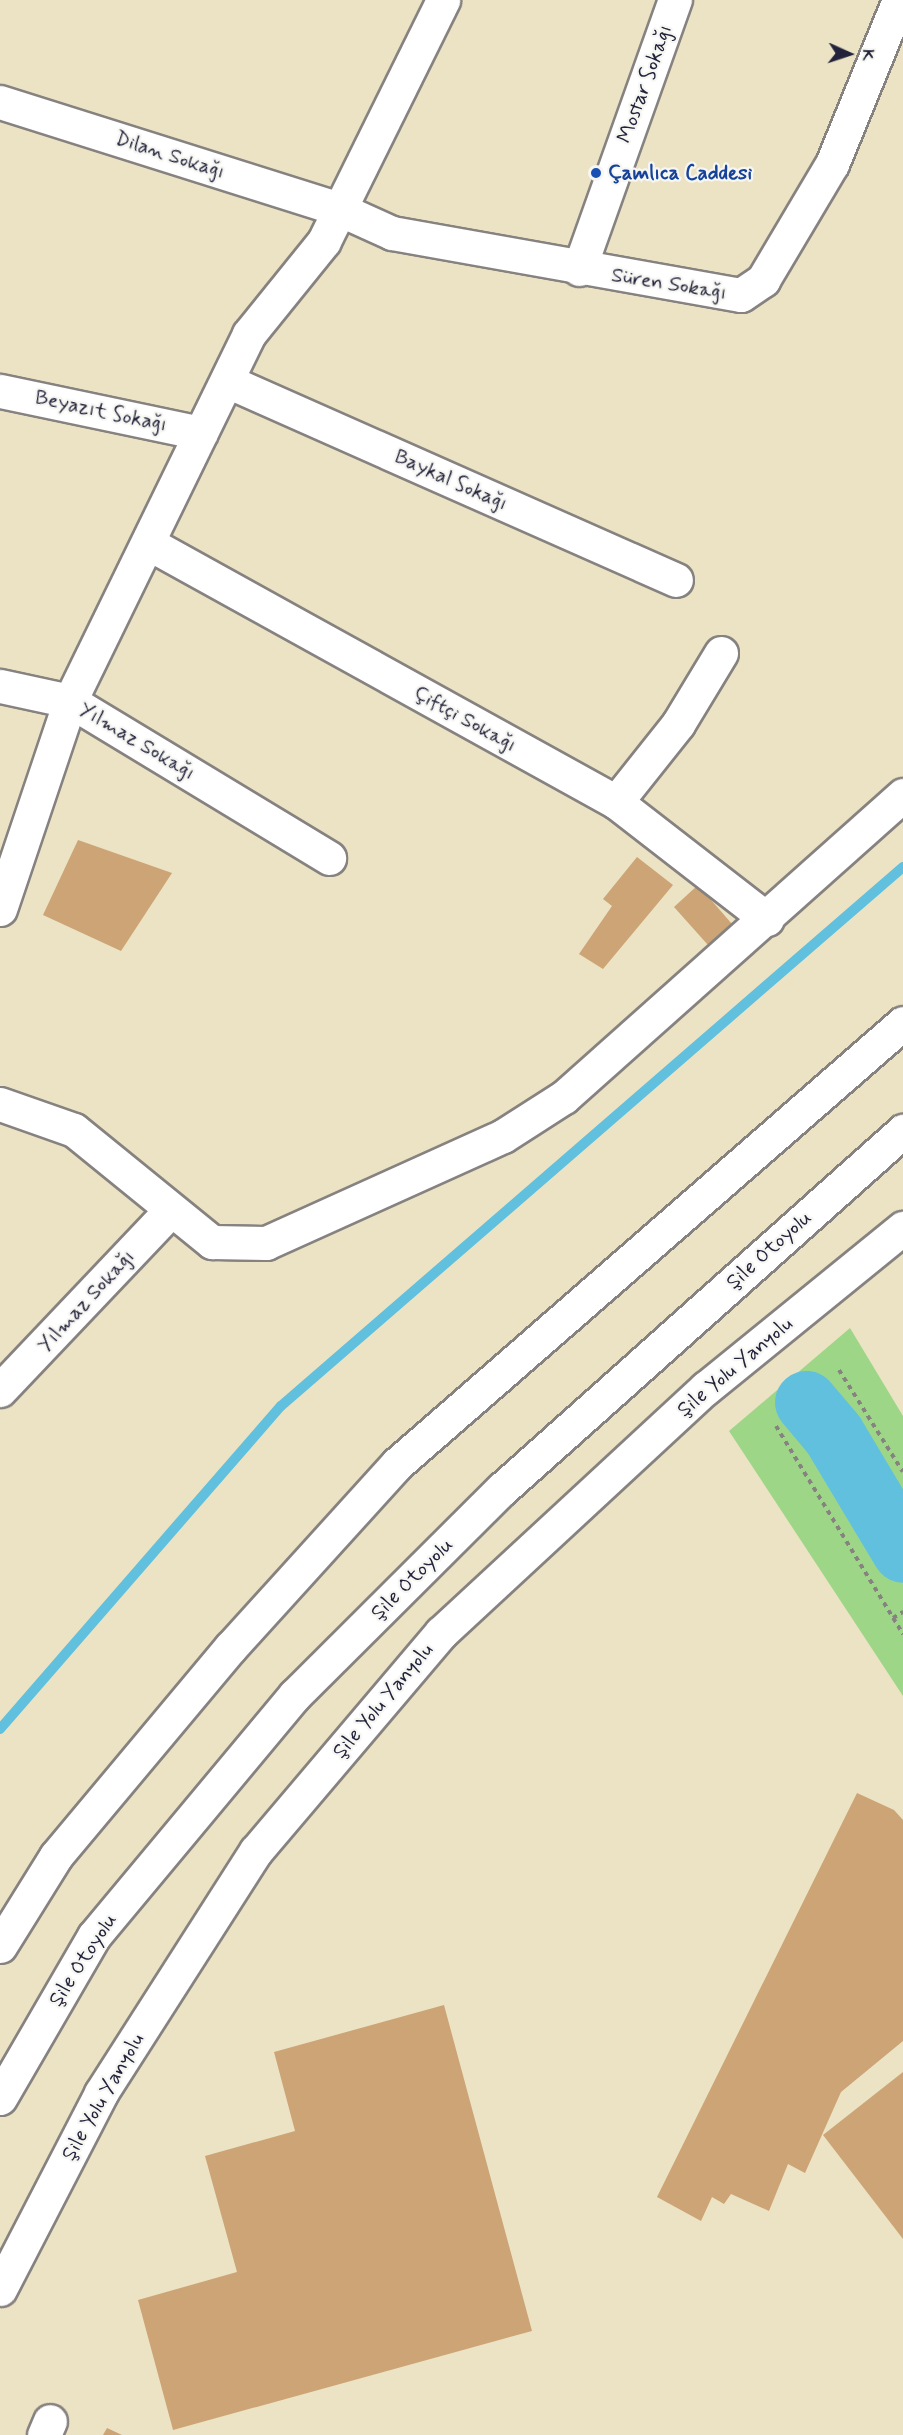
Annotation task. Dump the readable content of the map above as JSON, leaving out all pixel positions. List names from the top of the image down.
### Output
{
  "streets": {
    "main road": [
      "Mostar Sokağı",
      "Dilan Sokağı",
      "Süren Sokağı",
      "Beyazıt Sokağı",
      "Baykal Sokağı",
      "Çiftçi Sokağı",
      "Yılmaz Sokağı",
      "Şile Otoyolu",
      "Şile Yolu Yanyolu"
    ]
  },
  "crossings": [
    ["Mostar Sokağı", "Süren Sokağı"],
    ["Dilan Sokağı", "Süren Sokağı"]
  ],
  "places": ["Çamlıca Caddesi"],
  "north": "right"
}
